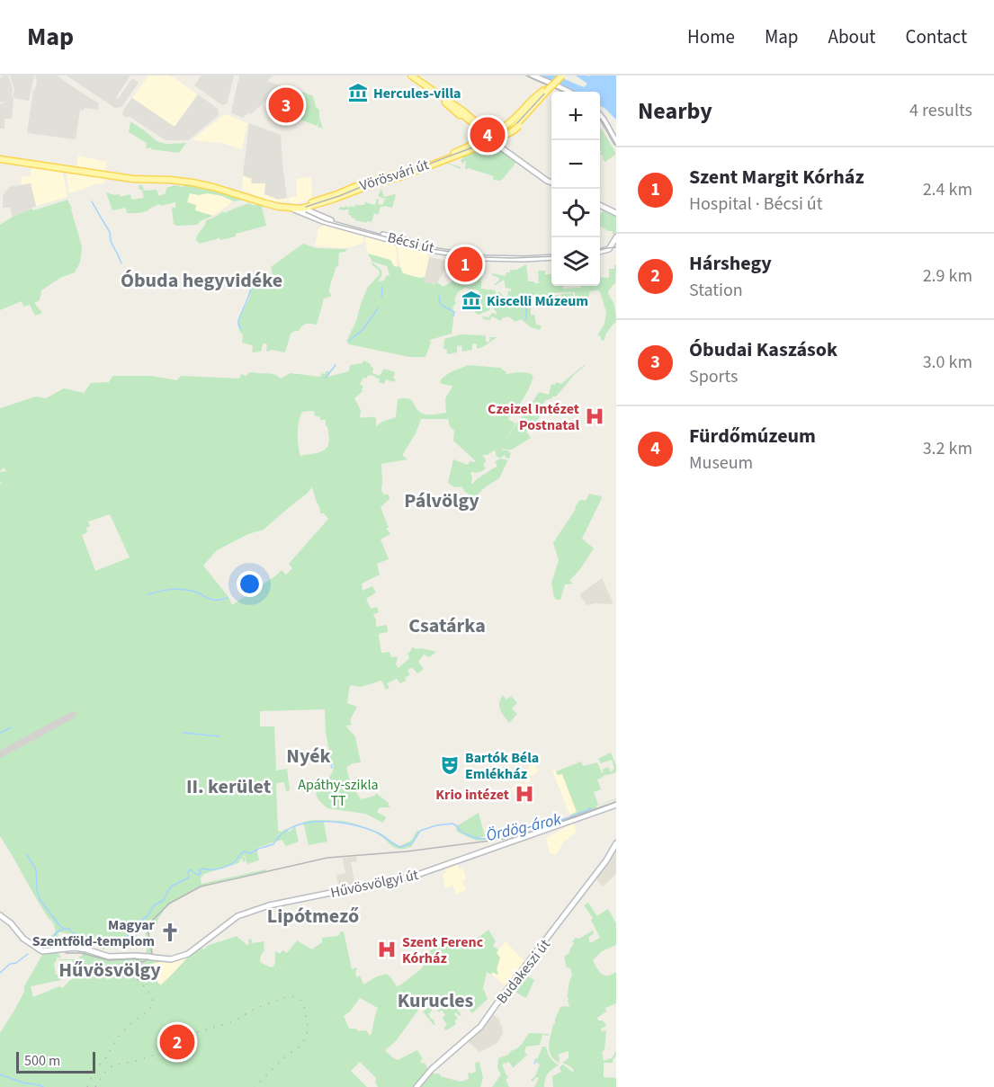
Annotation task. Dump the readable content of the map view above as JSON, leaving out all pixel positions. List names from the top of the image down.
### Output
{
  "streets": {
    "main road": [
      "Vörösvári út",
      "Bécsi út",
      "Hűvösvölgyi út",
      "Budakeszi út"
    ]
  },
  "crossings": [
    ["Vörösvári út", "Bécsi út"]
  ],
  "districts": [
    "Óbuda hegyvidéke",
    "Pálvölgy",
    "Csatárka",
    "Nyék",
    "II. kerület",
    "Lipótmező",
    "Hűvösvölgy",
    "Kurucles"
  ],
  "water": ["Ördög-árok"],
  "parks": ["Apáthy-szikla TT"],
  "places": {
    "museum": ["Hercules-villa", "Kiscelli Múzeum"],
    "hospital": ["Czeizel Intézet Postnatal", "Krio intézet", "Szent Ferenc Kórház"],
    "theatre": ["Bartók Béla Emlékház"],
    "church": ["Magyar Szentföld-templom"]
  },
  "scale_bar": "500 m",
  "page": {
    "header": "Map",
    "nav": [
      "Home",
      "Map",
      "About",
      "Contact"
    ],
    "heading": ["Nearby", "4 results"],
    "pins": [
      "3",
      "4",
      "1",
      "2"
    ],
    "map_buttons": ["+", "−"],
    "list": [
      {
        "mark": "1",
        "name": "Szent Margit Kórház",
        "note": "Hospital · Bécsi út",
        "value": "2.4 km"
      },
      {
        "mark": "2",
        "name": "Hárshegy",
        "note": "Station",
        "value": "2.9 km"
      },
      {
        "mark": "3",
        "name": "Óbudai Kaszások",
        "note": "Sports",
        "value": "3.0 km"
      },
      {
        "mark": "4",
        "name": "Fürdőmúzeum",
        "note": "Museum",
        "value": "3.2 km"
      }
    ],
    "scale": "500 m"
  }
}
